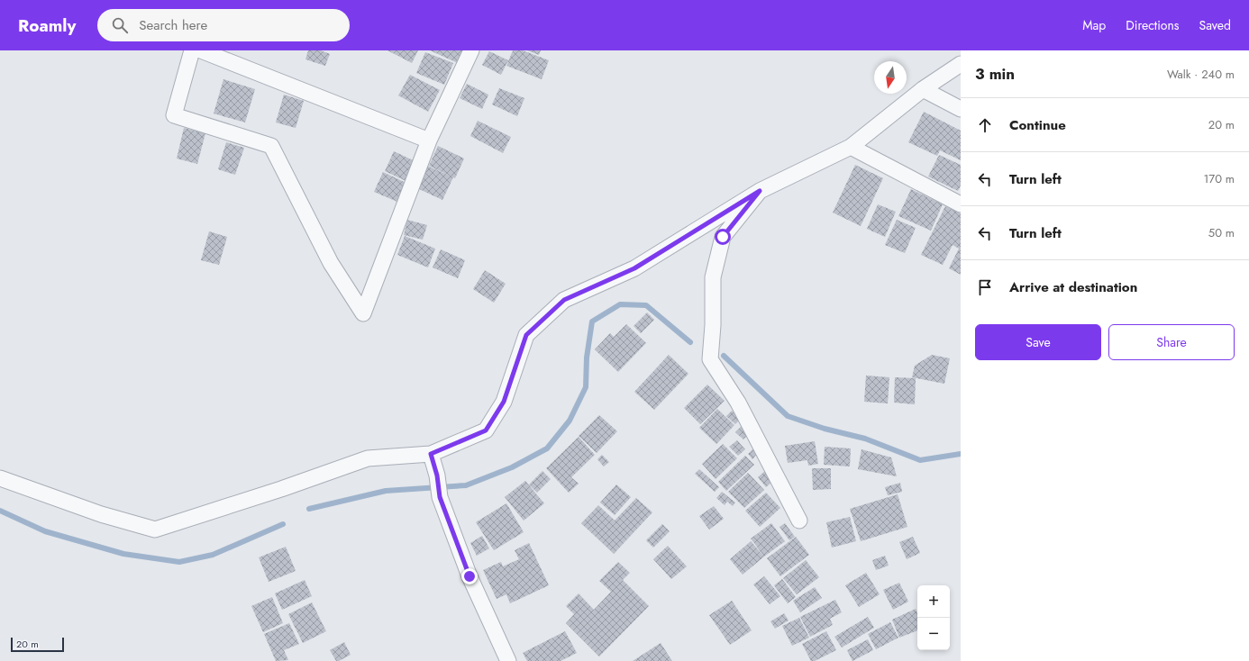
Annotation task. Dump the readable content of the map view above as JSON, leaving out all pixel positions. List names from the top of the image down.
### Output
{
  "scale_bar": "20 m",
  "north": "bottom",
  "page": {
    "header": "Roamly",
    "search": "Search here",
    "nav": ["Map", "Directions", "Saved"],
    "heading": ["3 min", "Walk · 240 m"],
    "list": [
      ["Continue", "20 m"],
      ["Turn left", "170 m"],
      ["Turn left", "50 m"],
      "Arrive at destination"
    ],
    "buttons": ["Save", "Share"],
    "map_buttons": ["+", "−"],
    "scale": "20 m"
  }
}
